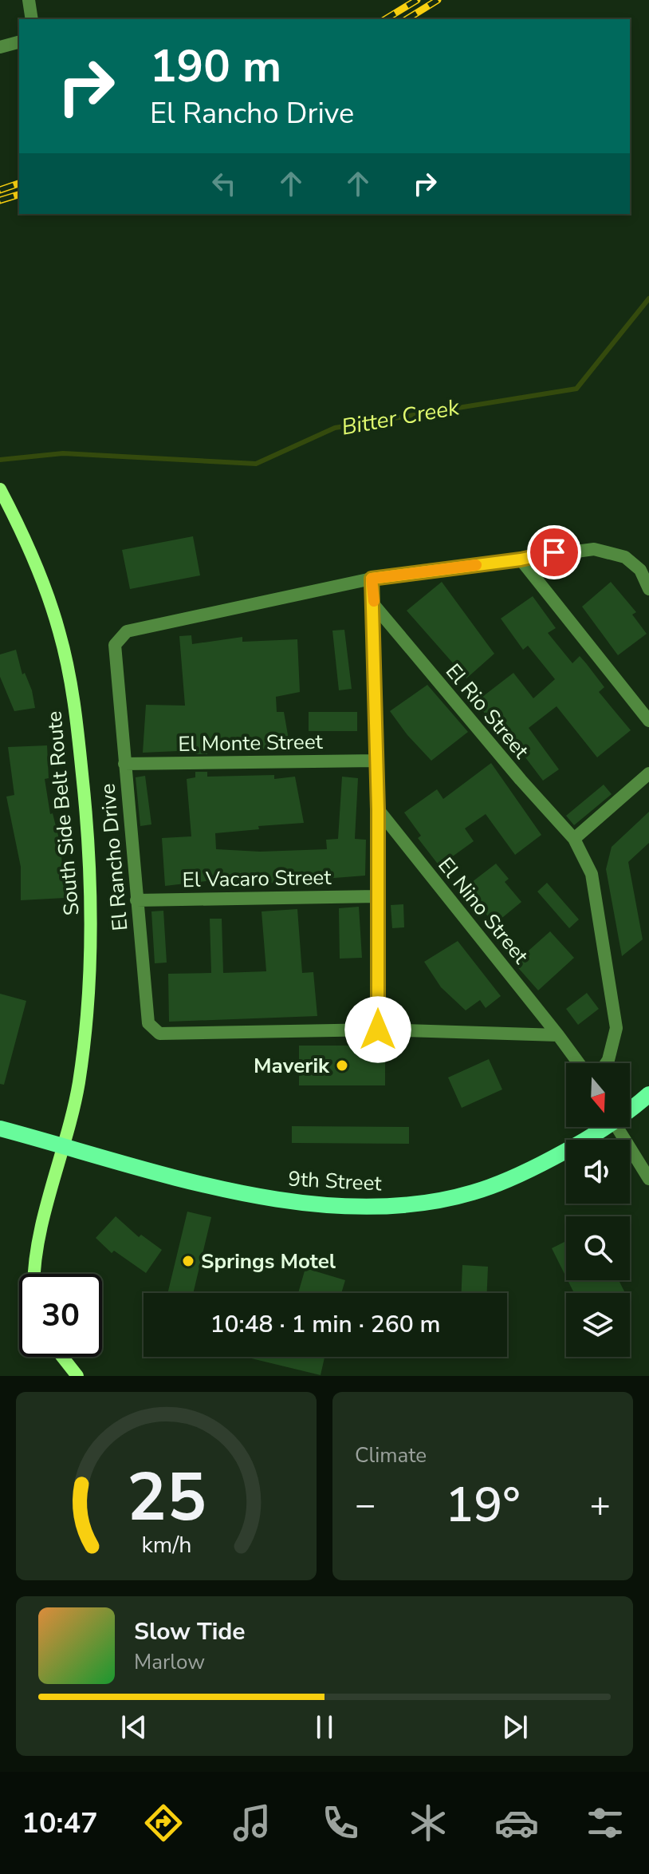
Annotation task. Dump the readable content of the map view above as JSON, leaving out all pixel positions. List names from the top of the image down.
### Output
{
  "streets": {
    "main road": ["South Side Belt Route", "9th Street"],
    "street": [
      "El Rio Street",
      "El Monte Street",
      "El Rancho Drive",
      "El Vacaro Street",
      "El Nino Street"
    ]
  },
  "crossings": [
    ["El Monte Street", "El Rancho Drive"],
    ["South Side Belt Route", "9th Street"],
    ["El Rancho Drive", "El Vacaro Street"],
    ["El Rancho Drive", "El Nino Street"]
  ],
  "water": ["Bitter Creek"],
  "places": ["Maverik", "Springs Motel"],
  "north": "bottom",
  "page": {
    "turn": ["190 m", "El Rancho Drive"],
    "limit": "30",
    "trip": "10:48 · 1 min · 260 m",
    "tile": "Climate",
    "heat": ["−", "19°", "+"],
    "song": ["Slow Tide", "Marlow"],
    "tabs": "10:47",
    "gauge": ["25", "km/h"]
  }
}
